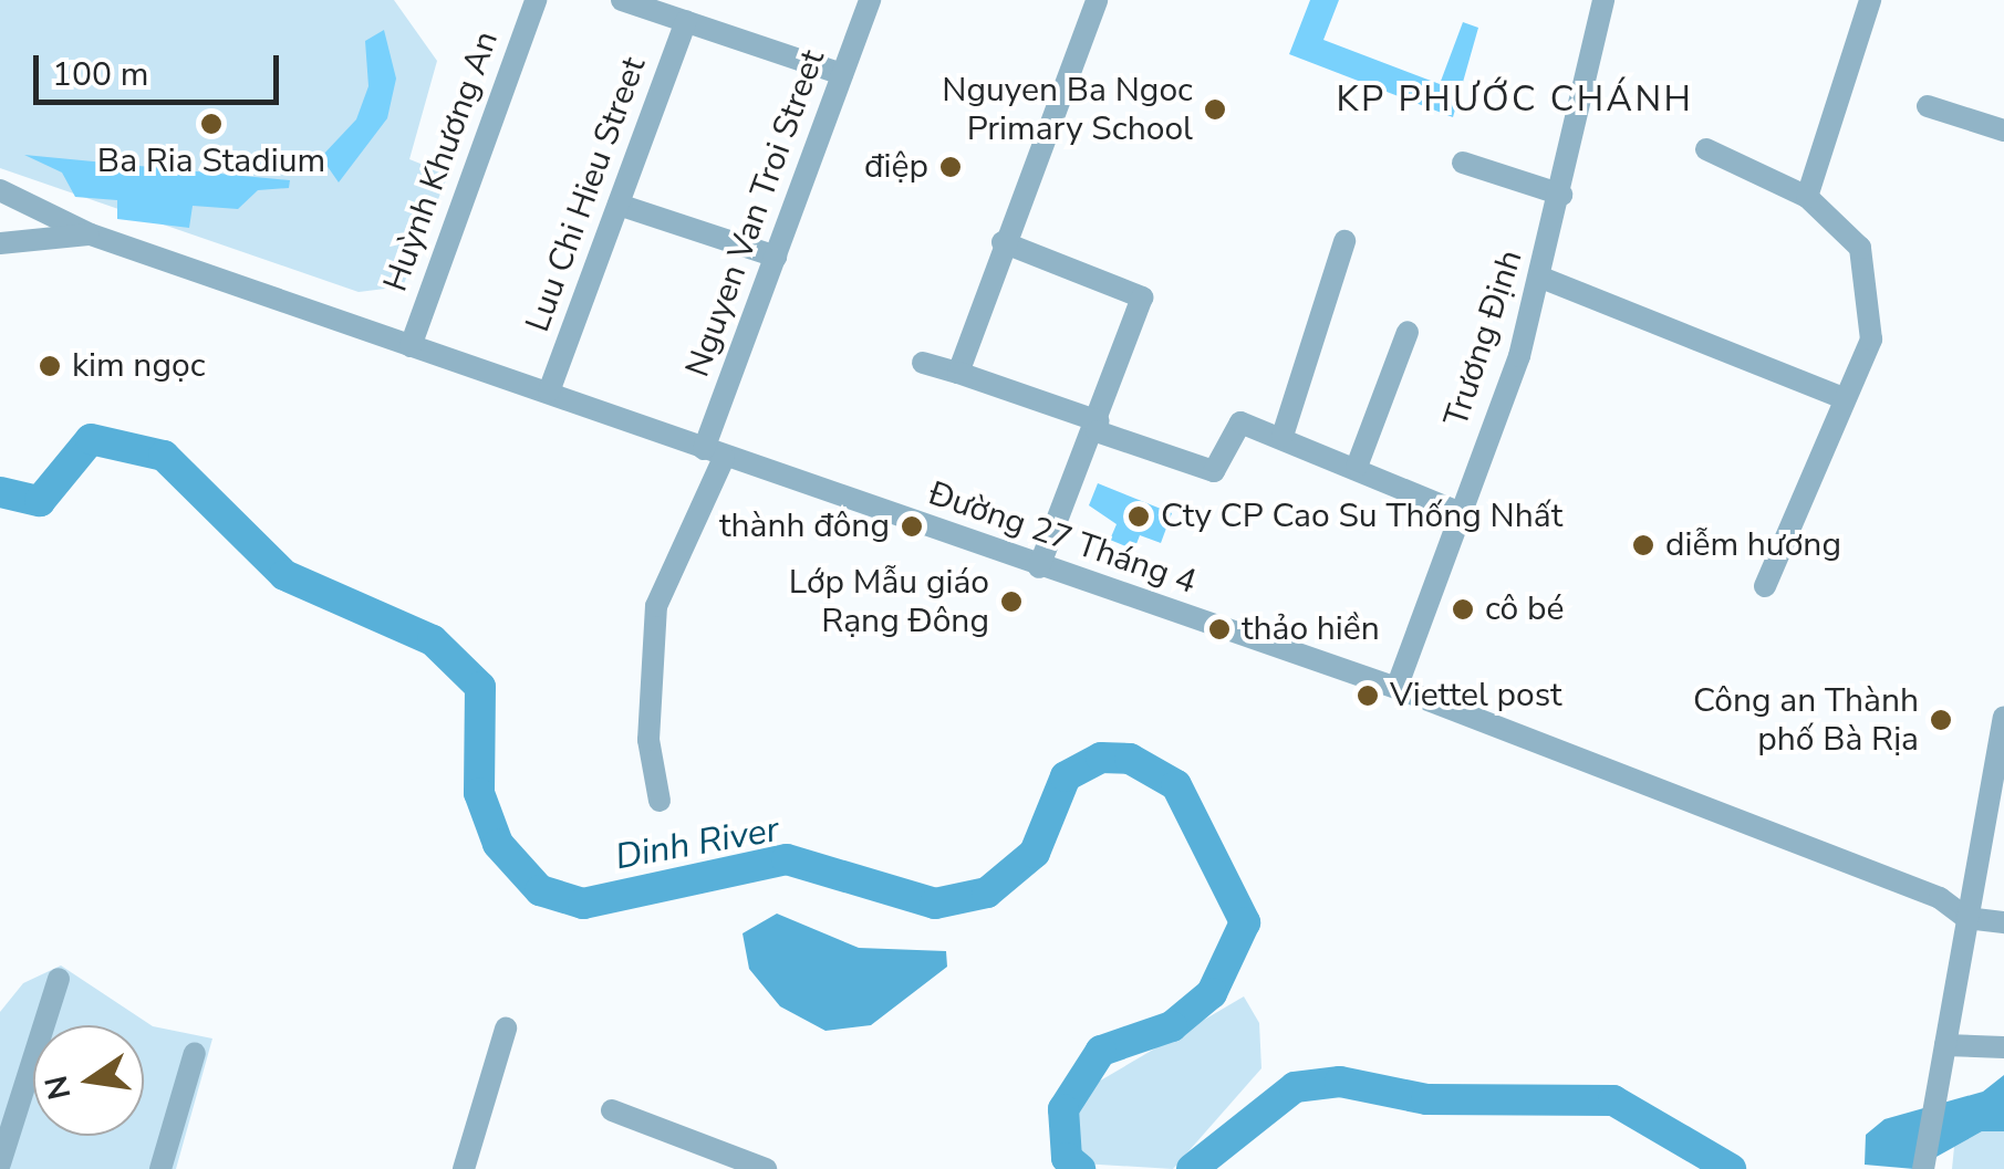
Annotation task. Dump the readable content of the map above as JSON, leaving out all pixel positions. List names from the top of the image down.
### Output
{
  "streets": {
    "street": [
      "Huỳnh Khương An",
      "Luu Chi Hieu Street",
      "Nguyen Van Troi Street",
      "Trương Định",
      "Đường 27 Tháng 4"
    ]
  },
  "crossings": [
    ["Huỳnh Khương An", "Đường 27 Tháng 4"],
    ["Luu Chi Hieu Street", "Đường 27 Tháng 4"],
    ["Nguyen Van Troi Street", "Đường 27 Tháng 4"],
    ["Trương Định", "Đường 27 Tháng 4"]
  ],
  "districts": ["KP PHƯỚC CHÁNH"],
  "water": ["Dinh River"],
  "places": [
    "Nguyen Ba Ngoc Primary School",
    "Ba Ria Stadium",
    "điệp",
    "kim ngọc",
    "Cty CP Cao Su Thống Nhất",
    "thành đông",
    "diễm hương",
    "Lớp Mẫu giáo Rạng Đông",
    "cô bé",
    "thảo hiền",
    "Viettel post",
    "Công an Thành phố Bà Rịa"
  ],
  "scale_bar": "100 m",
  "north": "left"
}
